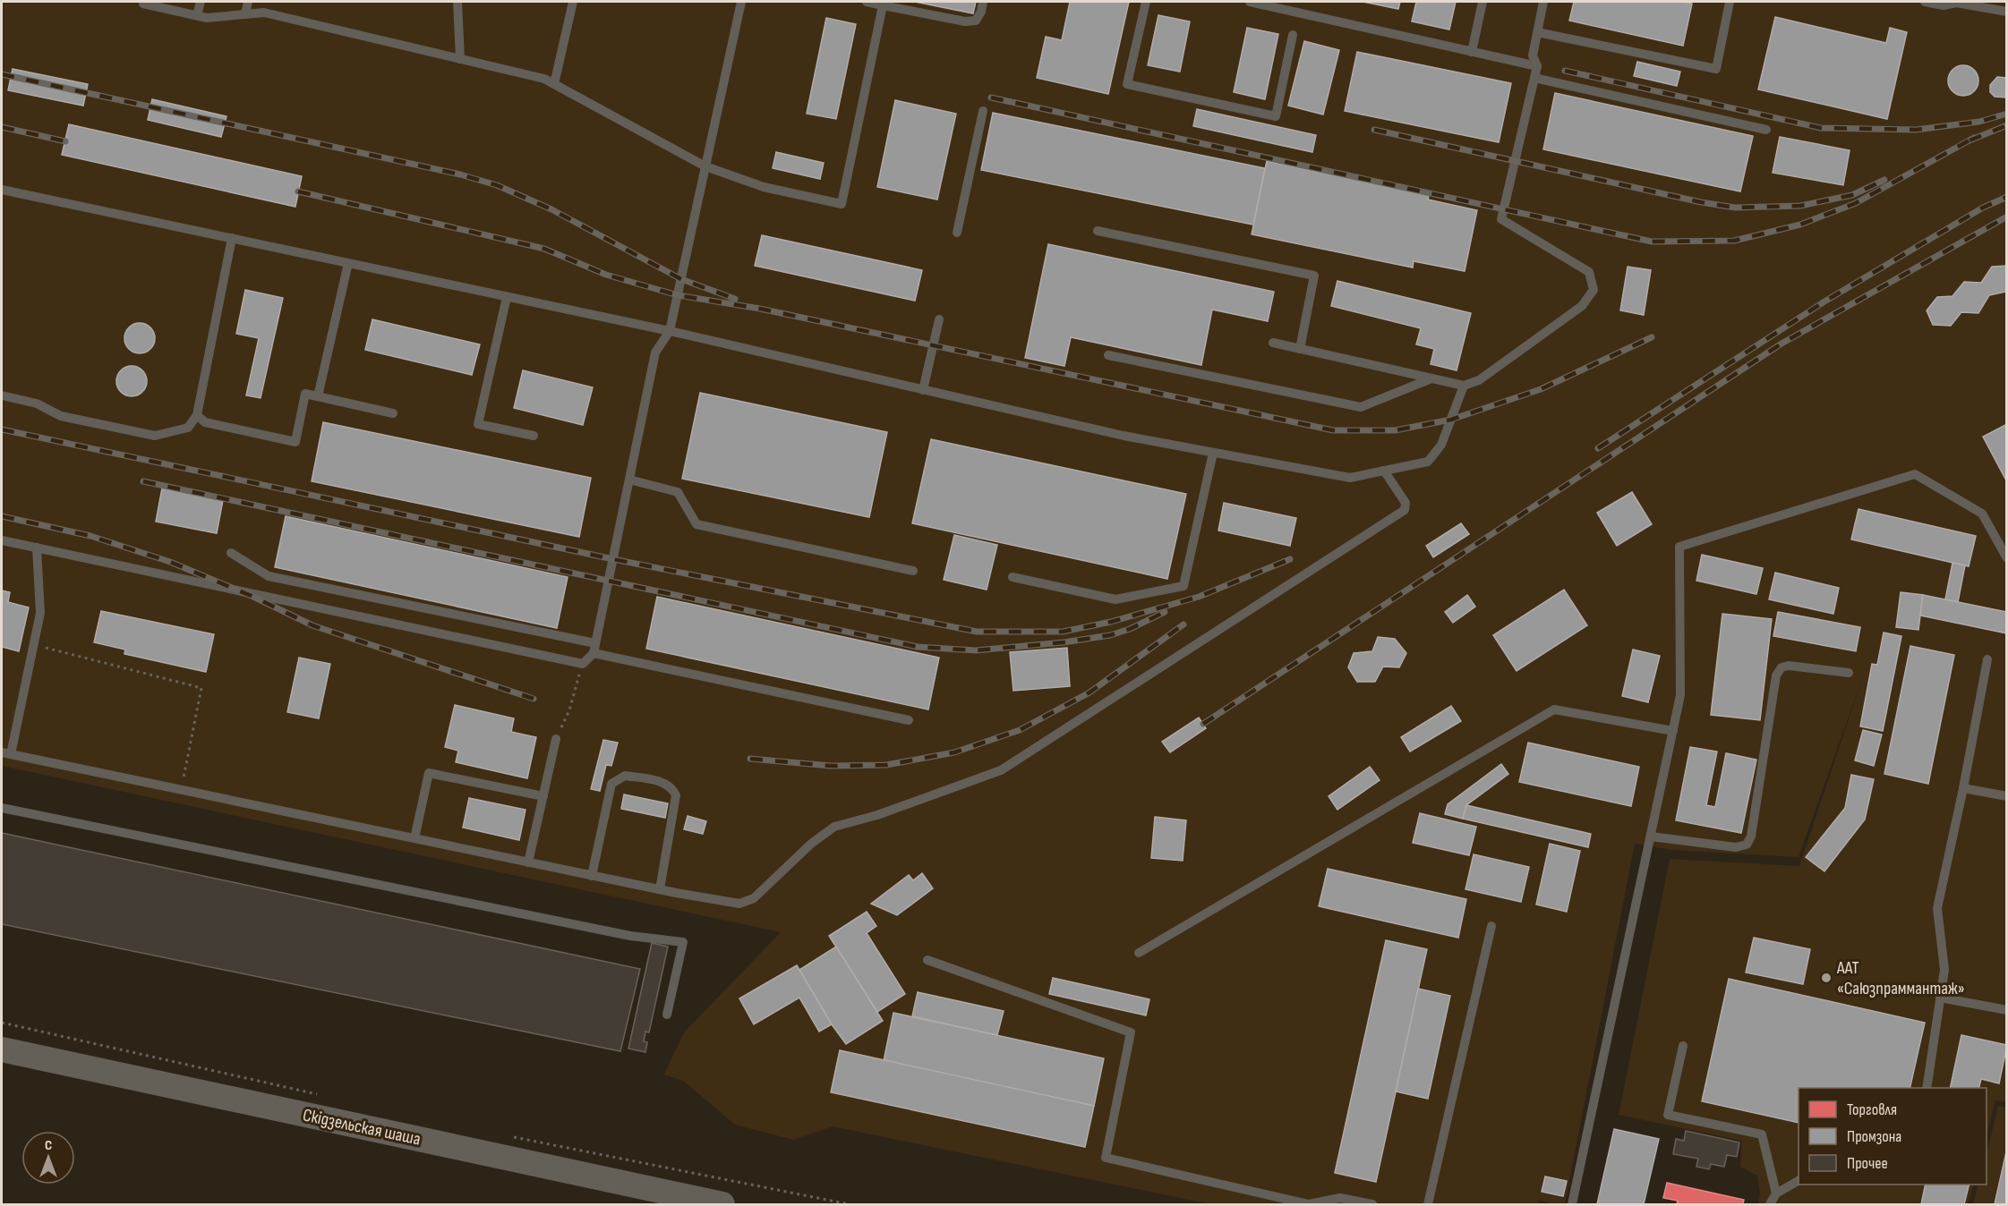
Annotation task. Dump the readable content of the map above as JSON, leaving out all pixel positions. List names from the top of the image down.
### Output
{
  "streets": {
    "street": ["Скідзельская шаша"]
  },
  "places": ["ААТ «Саюзпраммантаж»"],
  "legend": ["Торговля", "Промзона", "Прочее"],
  "north": "top"
}
